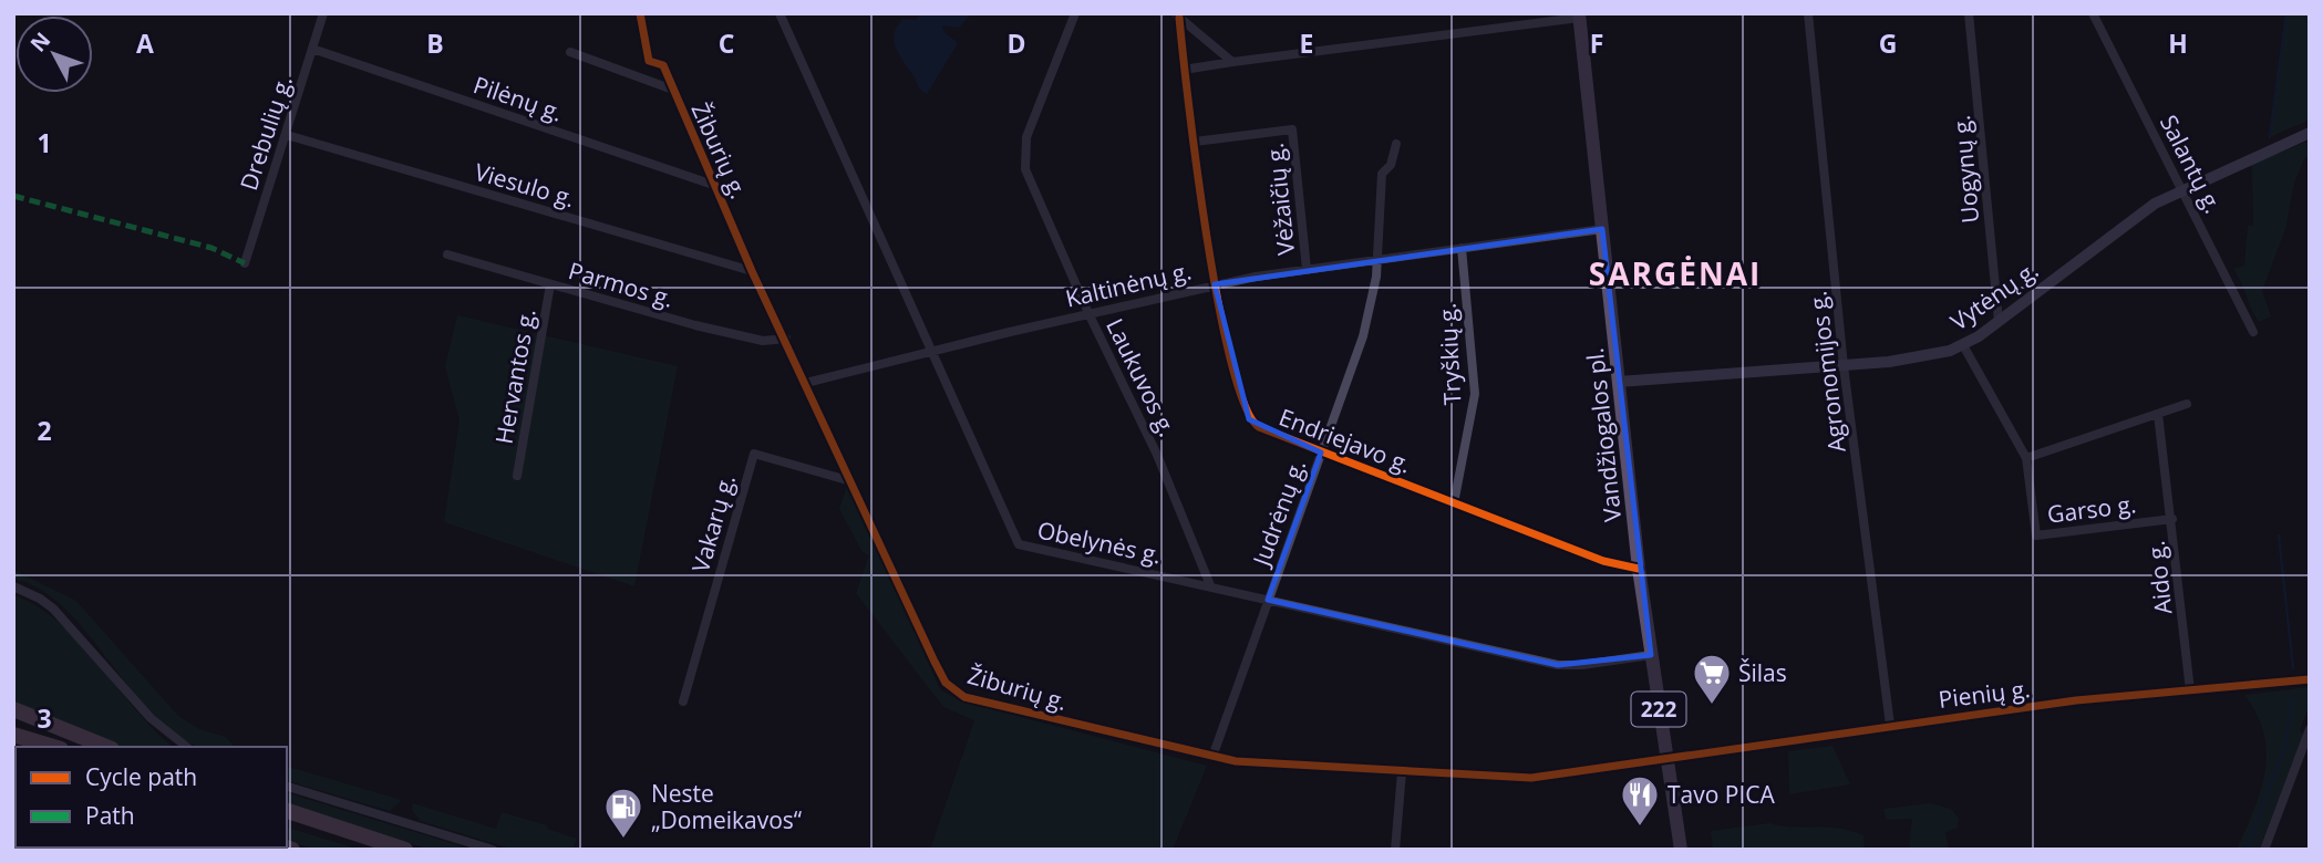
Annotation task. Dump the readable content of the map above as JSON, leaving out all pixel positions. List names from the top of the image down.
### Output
{
  "streets": {
    "main road": ["Vytėnų g.", "Vandžiogalos pl.", "222"],
    "street": [
      "Pilėnų g.",
      "Drebulių g.",
      "Žiburių g.",
      "Salantų g.",
      "Uogynų g.",
      "Viesulo g.",
      "Vėžaičių g.",
      "Parmos g.",
      "Kaltinėnų g.",
      "Tryškių g.",
      "Agronomijos g.",
      "Hervantos g.",
      "Laukuvos g.",
      "Endriejavo g.",
      "Garso g.",
      "Judrėnų g.",
      "Vakarų g.",
      "Obelynės g.",
      "Aido g.",
      "Pienių g."
    ]
  },
  "crossings": [
    ["Pilėnų g.", "Drebulių g."],
    ["Pilėnų g.", "Žiburių g."],
    ["Drebulių g.", "Viesulo g."],
    ["Žiburių g.", "Viesulo g."],
    ["Žiburių g.", "Parmos g."],
    ["Žiburių g.", "Kaltinėnų g."],
    ["Žiburių g.", "Vandžiogalos pl."],
    ["Žiburių g.", "Judrėnų g."],
    ["Žiburių g.", "Vakarų g."],
    ["Žiburių g.", "Pienių g."],
    ["Salantų g.", "Vytėnų g."],
    ["Uogynų g.", "Vytėnų g."],
    ["Vėžaičių g.", "Kaltinėnų g."],
    ["Vėžaičių g.", "Endriejavo g."],
    ["Parmos g.", "Hervantos g."],
    ["Kaltinėnų g.", "Tryškių g."],
    ["Kaltinėnų g.", "Laukuvos g."],
    ["Kaltinėnų g.", "Vandžiogalos pl."],
    ["Kaltinėnų g.", "Endriejavo g."],
    ["Kaltinėnų g.", "Judrėnų g."],
    ["Kaltinėnų g.", "Obelynės g."],
    ["Vytėnų g.", "Agronomijos g."],
    ["Vytėnų g.", "Vandžiogalos pl."],
    ["Vytėnų g.", "Garso g."],
    ["Tryškių g.", "Endriejavo g."],
    ["Agronomijos g.", "Pienių g."],
    ["Laukuvos g.", "Obelynės g."],
    ["Vandžiogalos pl.", "Endriejavo g."],
    ["Vandžiogalos pl.", "Obelynės g."],
    ["Vandžiogalos pl.", "Pienių g."],
    ["Endriejavo g.", "Judrėnų g."],
    ["Garso g.", "Aido g."],
    ["Judrėnų g.", "Obelynės g."],
    ["Aido g.", "Pienių g."]
  ],
  "districts": ["SARGĖNAI"],
  "places": {
    "supermarket": ["Šilas"],
    "restaurant": ["Tavo PICA"],
    "fuel station": ["Neste „Domeikavos“"]
  },
  "legend": ["Cycle path", "Path"],
  "north": "top left",
  "grid": {
    "columns": [
      "A",
      "B",
      "C",
      "D",
      "E",
      "F",
      "G",
      "H"
    ],
    "rows": ["1", "2", "3"]
  }
}
